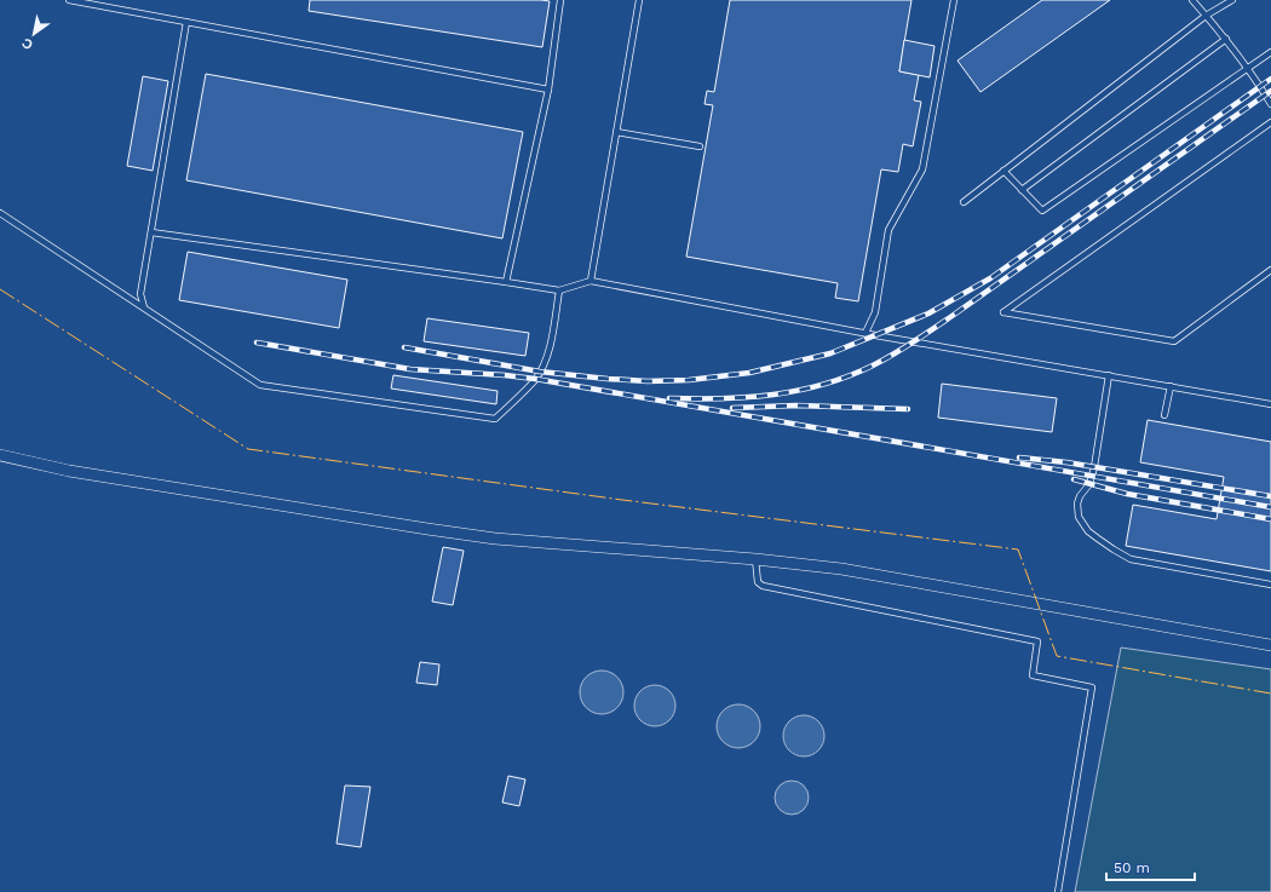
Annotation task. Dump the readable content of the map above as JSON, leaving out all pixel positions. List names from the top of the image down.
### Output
{
  "scale_bar": "50 m",
  "north": "bottom left"
}
